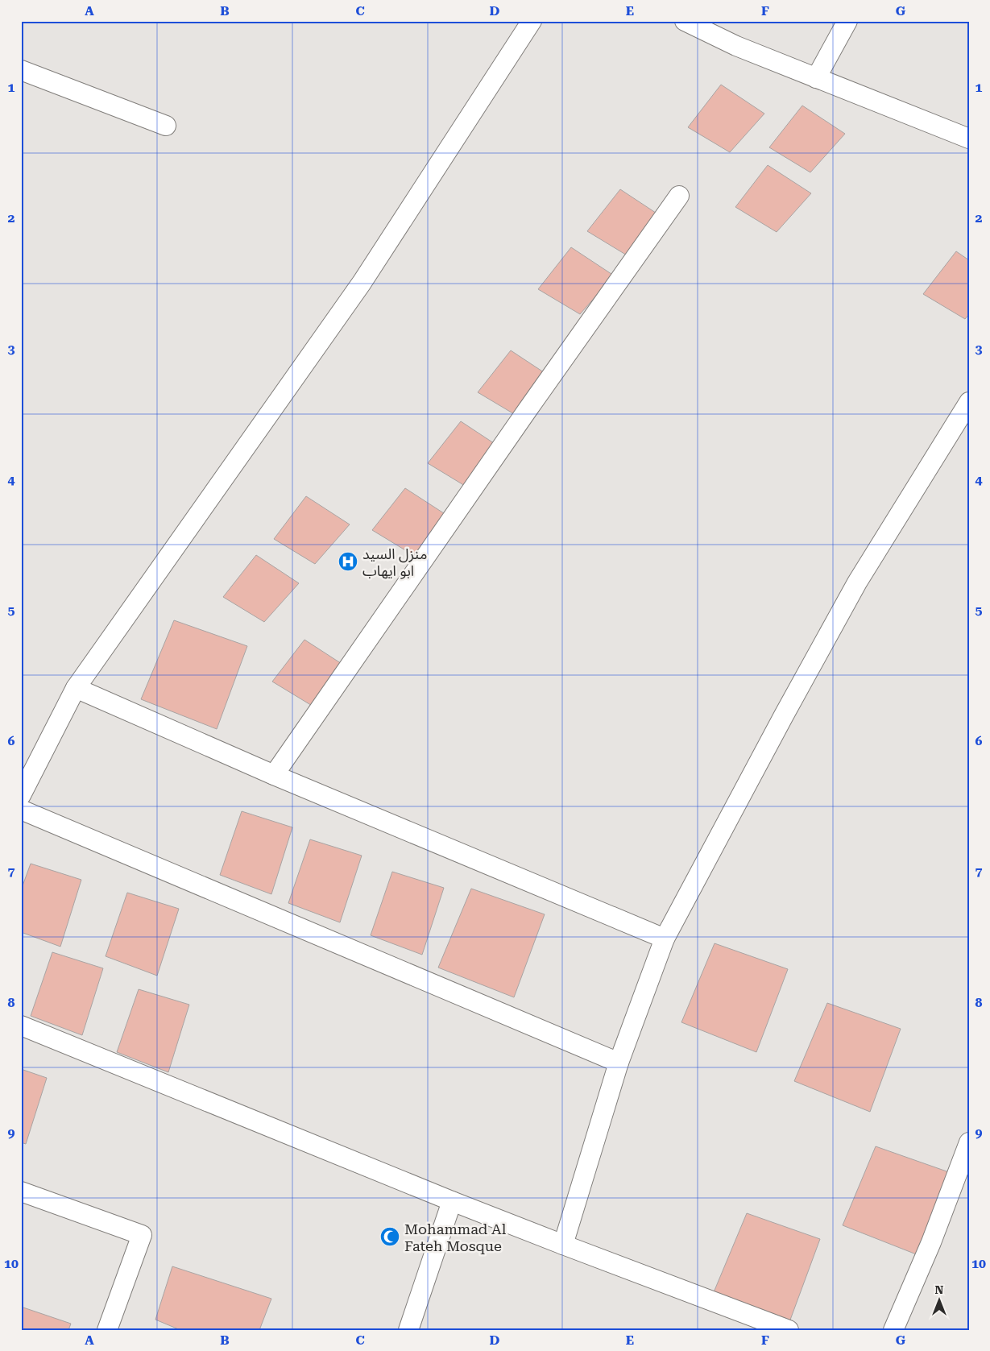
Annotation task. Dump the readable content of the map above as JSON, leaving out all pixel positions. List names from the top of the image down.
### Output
{
  "places": {
    "hospital": ["منزل السيد ابو ايهاب"],
    "mosque": ["Mohammad Al Fateh Mosque"]
  },
  "north": "top",
  "grid": {
    "columns": [
      "A",
      "B",
      "C",
      "D",
      "E",
      "F",
      "G"
    ],
    "rows": [
      "1",
      "2",
      "3",
      "4",
      "5",
      "6",
      "7",
      "8",
      "9",
      "10"
    ]
  }
}
